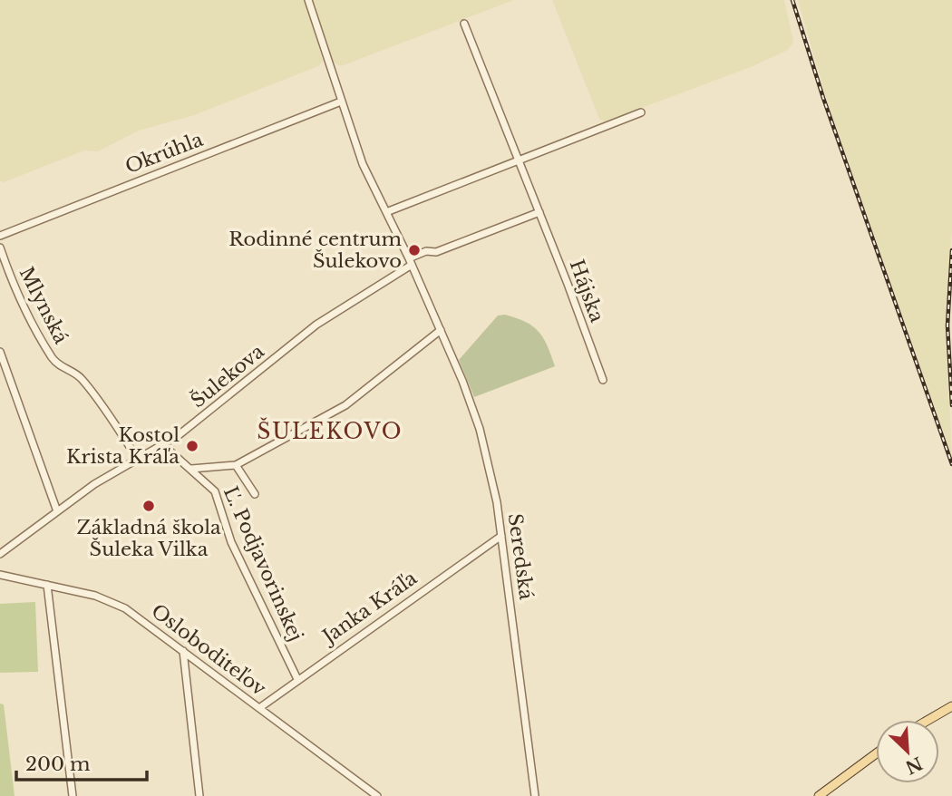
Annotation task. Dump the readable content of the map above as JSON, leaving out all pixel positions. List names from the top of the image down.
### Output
{
  "streets": {
    "street": [
      "Okrúhla",
      "Hájska",
      "Mlynská",
      "Šulekova",
      "Seredská",
      "Ľ. Podjavorinskej",
      "Janka Kráľa",
      "Osloboditeľov"
    ]
  },
  "crossings": [
    ["Okrúhla", "Seredská"],
    ["Mlynská", "Šulekova"],
    ["Šulekova", "Seredská"],
    ["Šulekova", "Ľ. Podjavorinskej"],
    ["Seredská", "Janka Kráľa"],
    ["Ľ. Podjavorinskej", "Janka Kráľa"],
    ["Janka Kráľa", "Osloboditeľov"]
  ],
  "districts": ["ŠULEKOVO"],
  "places": ["Rodinné centrum Šulekovo", "Kostol Krista Kráľa", "Základná škola Šuleka Vilka"],
  "scale_bar": "200 m",
  "north": "bottom right"
}
